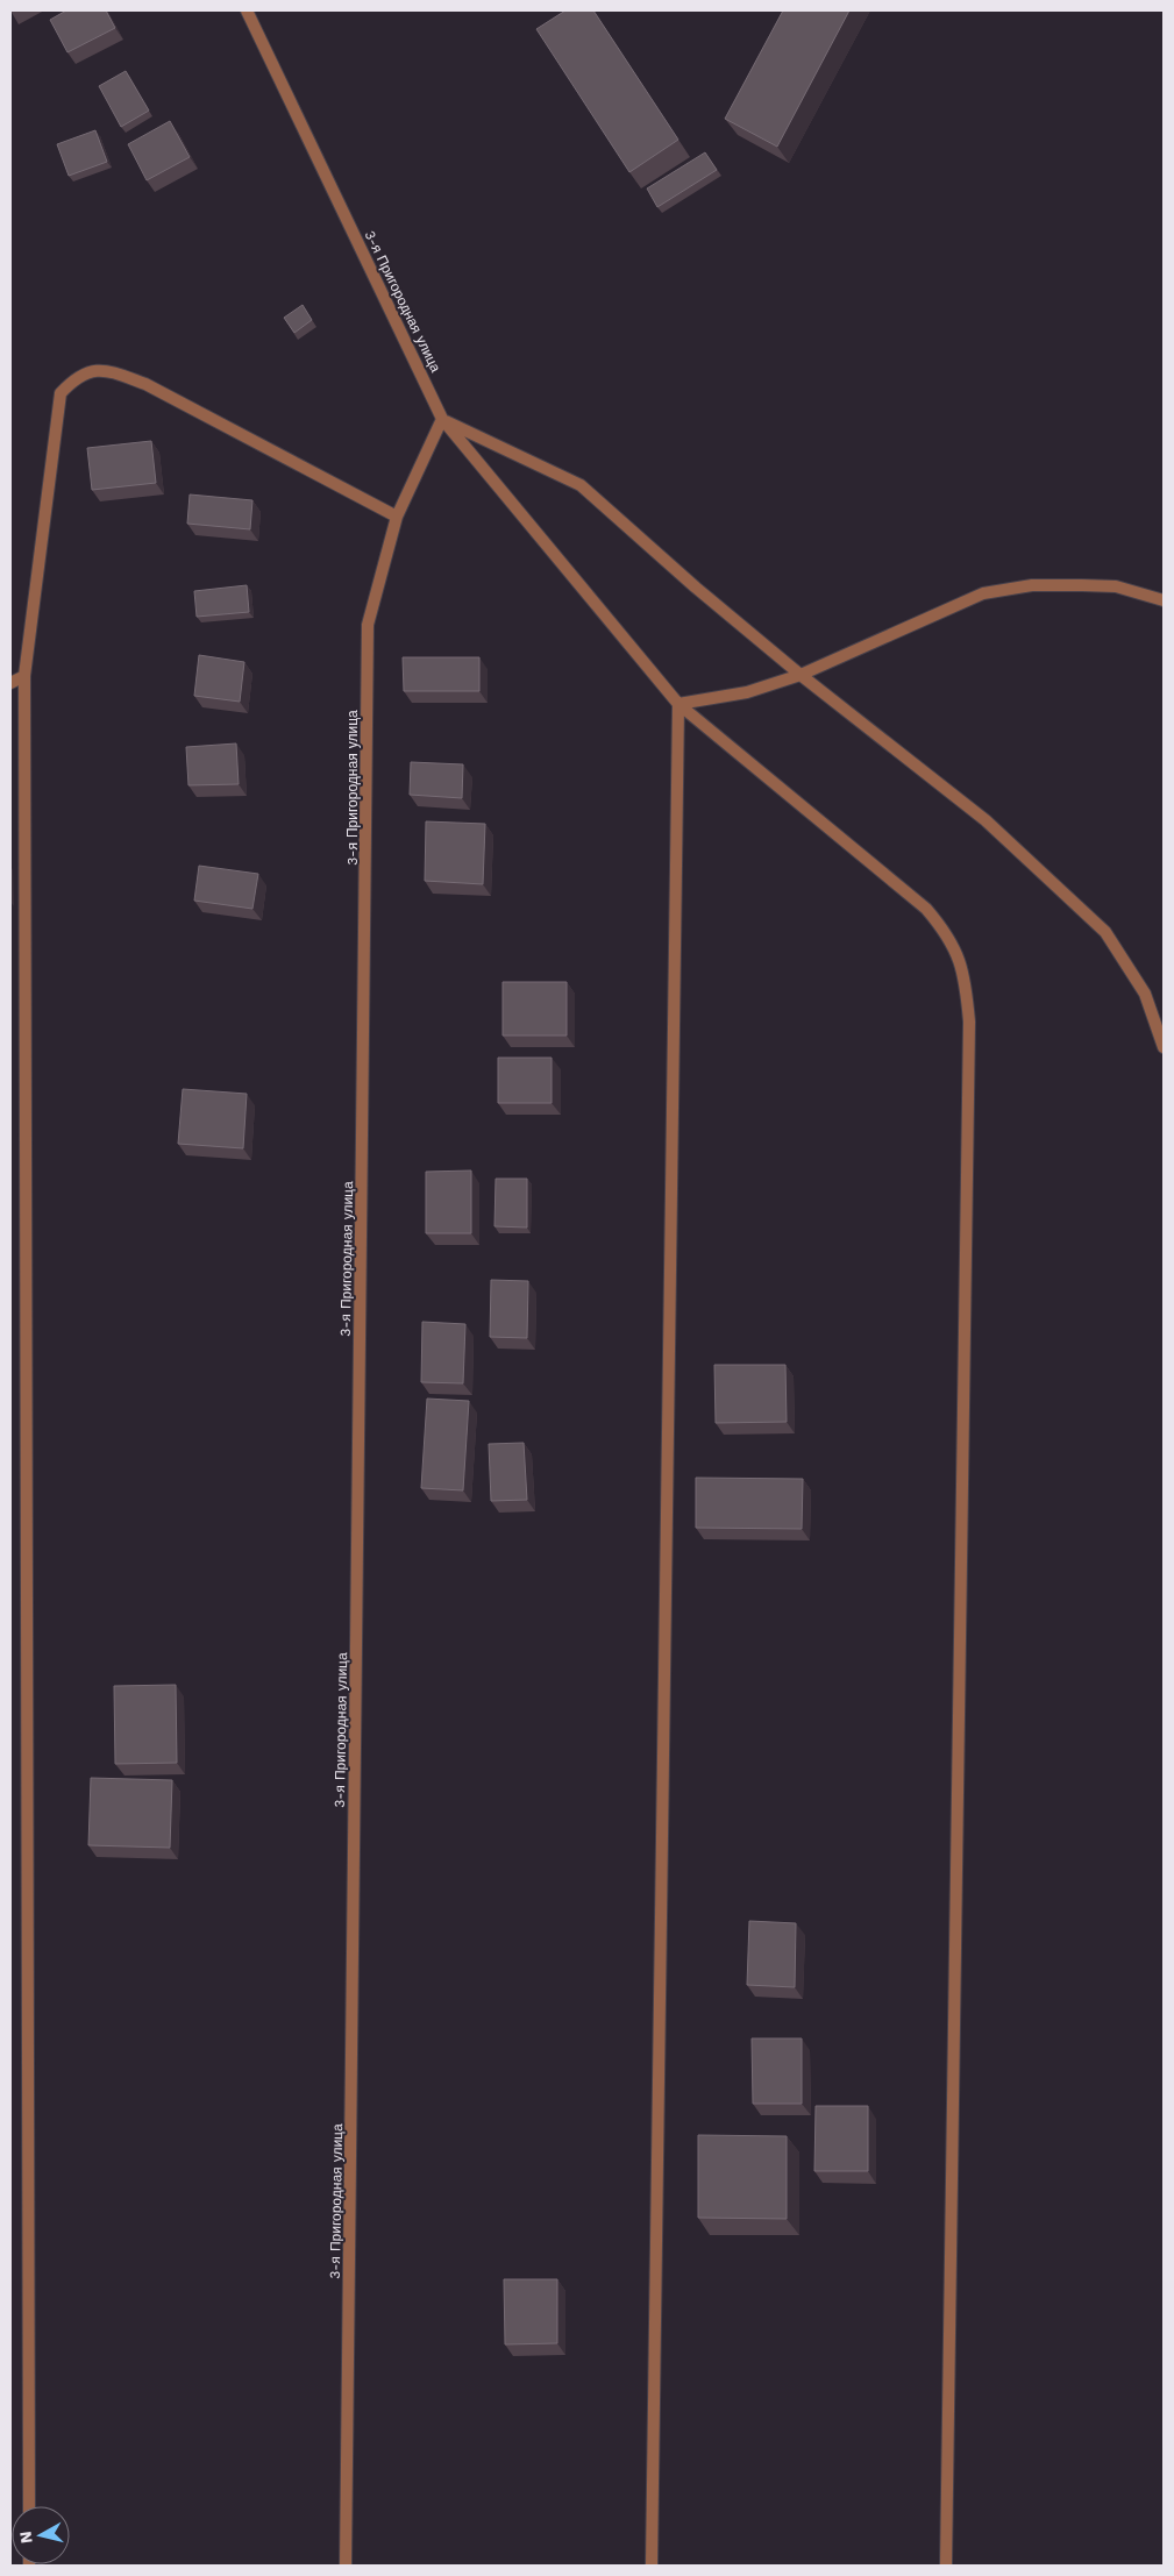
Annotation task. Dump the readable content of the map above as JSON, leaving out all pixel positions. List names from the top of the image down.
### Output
{
  "streets": {
    "street": ["3-я Пригородная улица"]
  },
  "north": "left"
}
